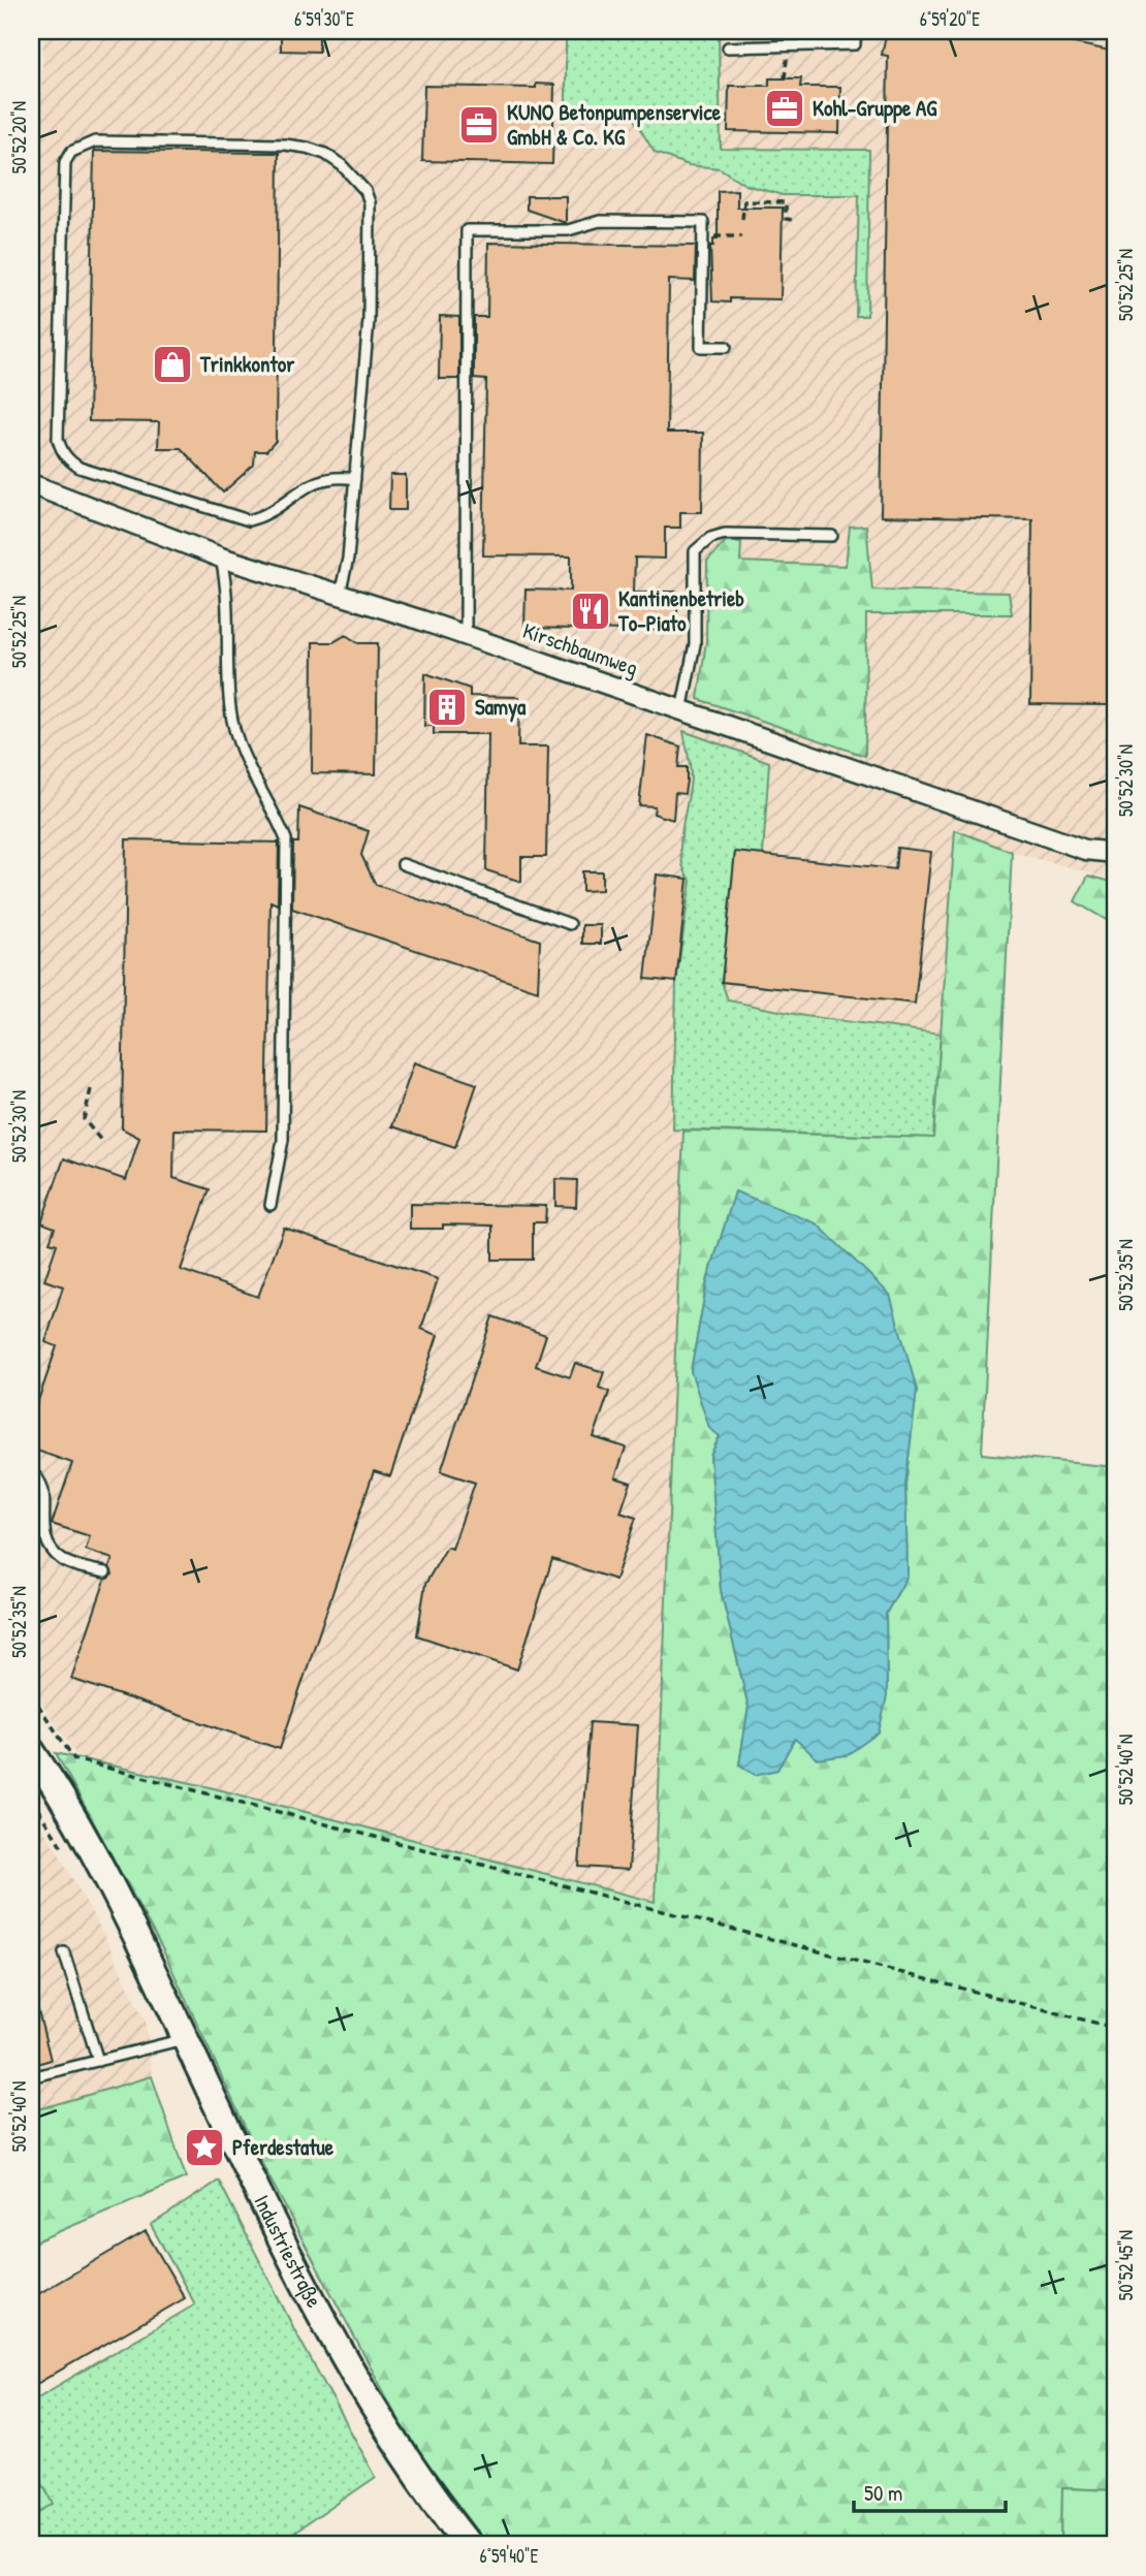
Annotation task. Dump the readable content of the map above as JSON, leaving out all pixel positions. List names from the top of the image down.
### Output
{
  "streets": {
    "main road": ["Industriestraße"],
    "street": ["Kirschbaumweg"]
  },
  "places": {
    "office": ["Kohl-Gruppe AG", "KUNO Betonpumpenservice GmbH & Co. KG"],
    "shop": ["Trinkkontor"],
    "restaurant": ["Kantinenbetrieb To-Piato"],
    "building": ["Samya"],
    "place": ["Pferdestatue"]
  },
  "scale_bar": "50 m",
  "coordinates": [
    "6°59'30\"E",
    "6°59'20\"E",
    "50°52'20\"N",
    "50°52'25\"N",
    "50°52'30\"N",
    "50°52'35\"N",
    "50°52'40\"N",
    "50°52'45\"N",
    "6°59'40\"E"
  ]
}
